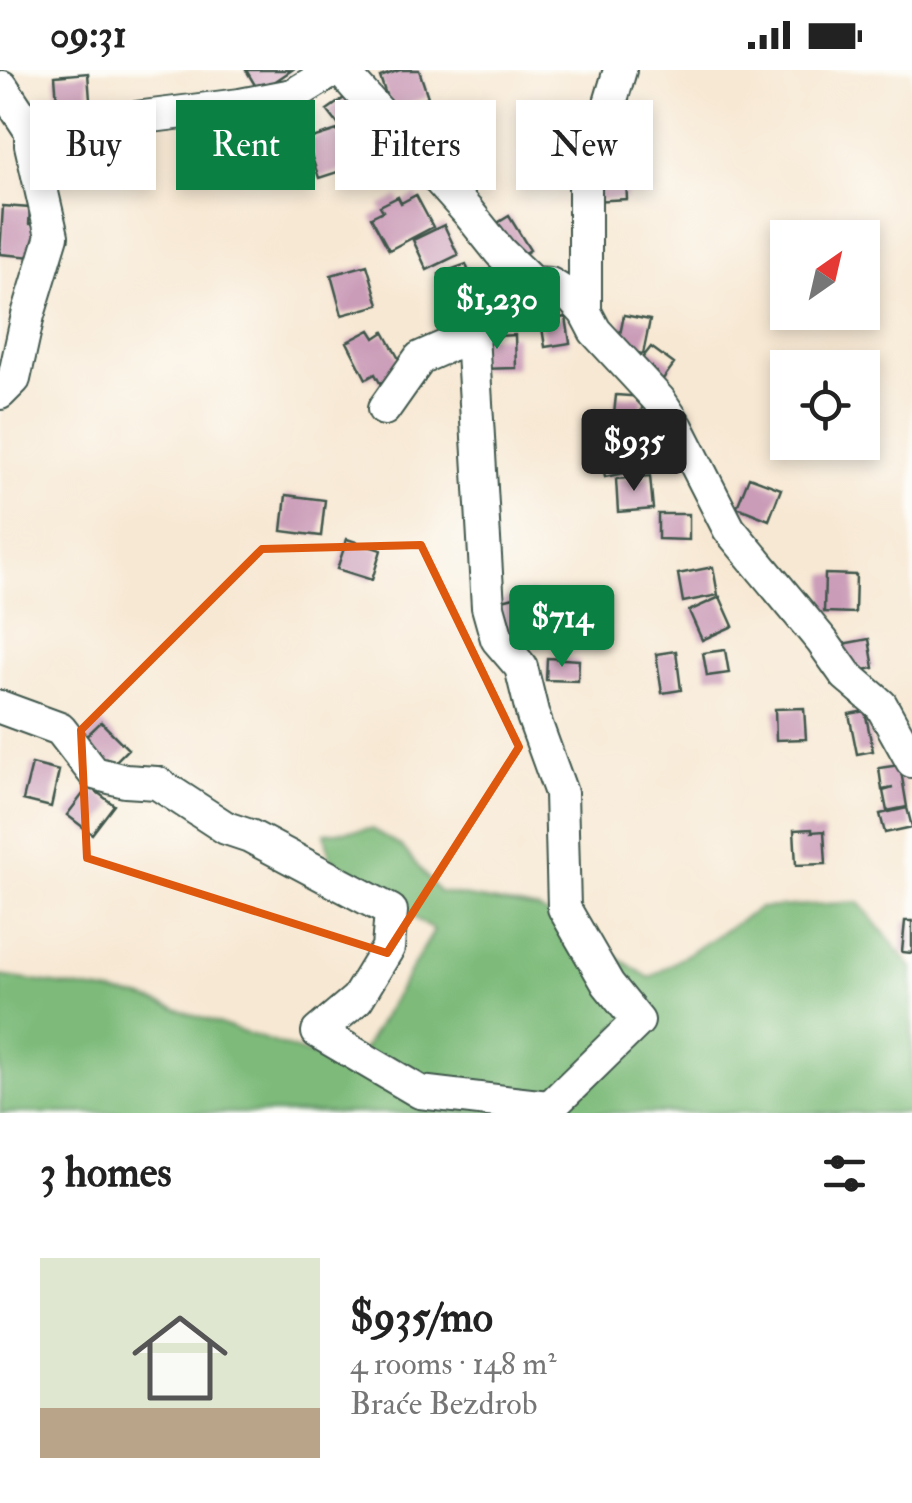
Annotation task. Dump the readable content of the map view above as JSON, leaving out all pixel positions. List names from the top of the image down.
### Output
{
  "north": "top right",
  "page": {
    "status": "09:31",
    "chip": [
      "Buy",
      "Rent",
      "Filters",
      "New"
    ],
    "price": ["$1,230", "$935", "$714"],
    "heading": "3 homes",
    "list": [
      {
        "name": "$935/mo",
        "note": "4 rooms · 148 m² · Braće Bezdrob"
      }
    ]
  }
}
